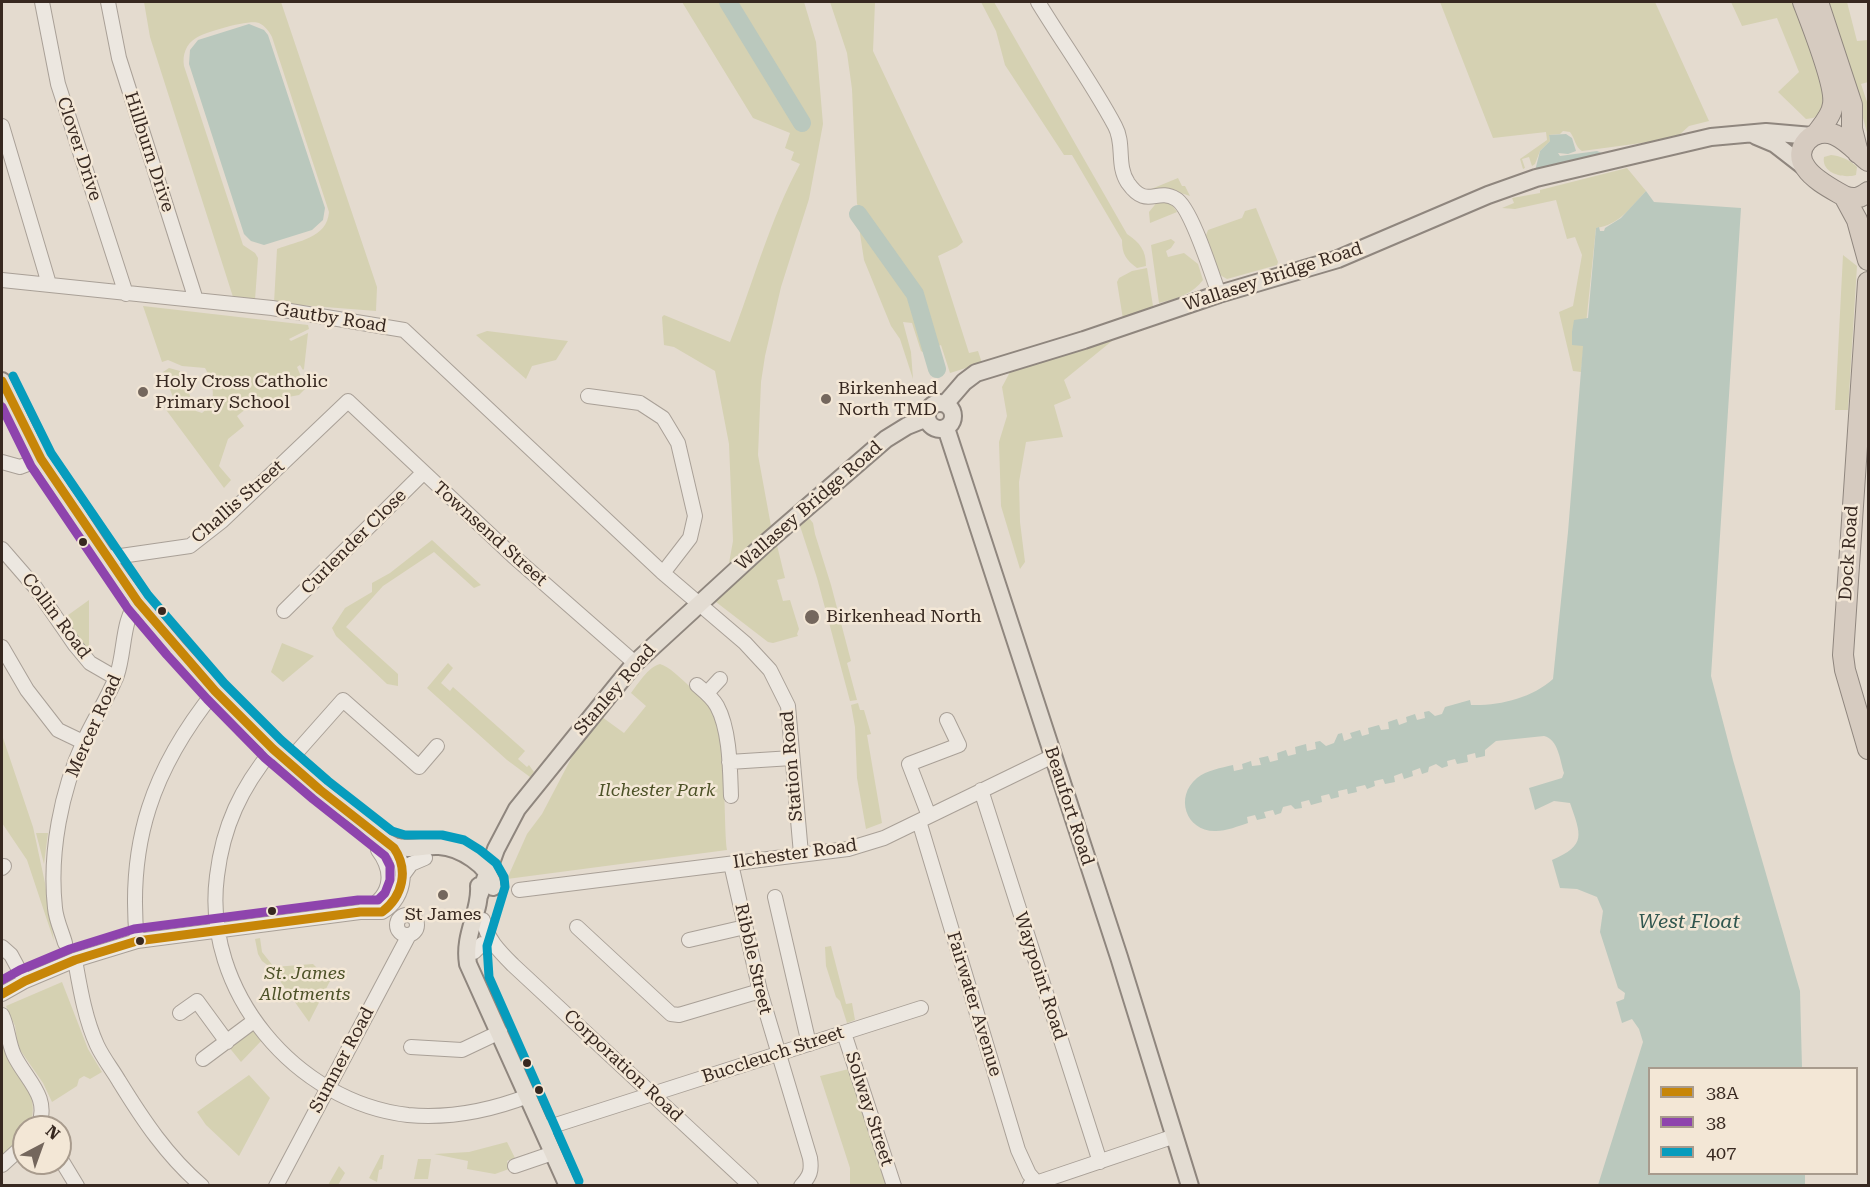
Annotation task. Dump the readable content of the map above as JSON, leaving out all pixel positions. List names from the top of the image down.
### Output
{
  "streets": {
    "highway": ["Dock Road"],
    "main road": ["Wallasey Bridge Road", "Stanley Road", "Beaufort Road"],
    "street": [
      "Clover Drive",
      "Hillburn Drive",
      "Gautby Road",
      "Challis Street",
      "Townsend Street",
      "Curlender Close",
      "Collin Road",
      "Mercer Road",
      "Station Road",
      "Ilchester Road",
      "Ribble Street",
      "Waypoint Road",
      "Fairwater Avenue",
      "Buccleuch Street",
      "Sumner Road",
      "Corporation Road",
      "Solway Street"
    ]
  },
  "crossings": [
    ["Clover Drive", "Gautby Road"],
    ["Hillburn Drive", "Gautby Road"],
    ["Wallasey Bridge Road", "Gautby Road"],
    ["Wallasey Bridge Road", "Stanley Road"],
    ["Wallasey Bridge Road", "Station Road"],
    ["Wallasey Bridge Road", "Beaufort Road"],
    ["Gautby Road", "Stanley Road"],
    ["Gautby Road", "Station Road"],
    ["Challis Street", "Townsend Street"],
    ["Townsend Street", "Curlender Close"],
    ["Townsend Street", "Stanley Road"],
    ["Collin Road", "Mercer Road"],
    ["Stanley Road", "Station Road"],
    ["Station Road", "Ilchester Road"],
    ["Beaufort Road", "Ilchester Road"],
    ["Ilchester Road", "Ribble Street"],
    ["Ilchester Road", "Waypoint Road"],
    ["Ilchester Road", "Fairwater Avenue"],
    ["Ribble Street", "Buccleuch Street"],
    ["Buccleuch Street", "Corporation Road"],
    ["Buccleuch Street", "Solway Street"]
  ],
  "water": ["West Float"],
  "parks": ["Ilchester Park", "St. James Allotments"],
  "places": [
    "Holy Cross Catholic Primary School",
    "Birkenhead North TMD",
    "Birkenhead North",
    "St James"
  ],
  "lines": ["transit line 407", "transit line 38A", "transit line 38"],
  "legend": ["38A", "38", "407"],
  "north": "top right"
}
